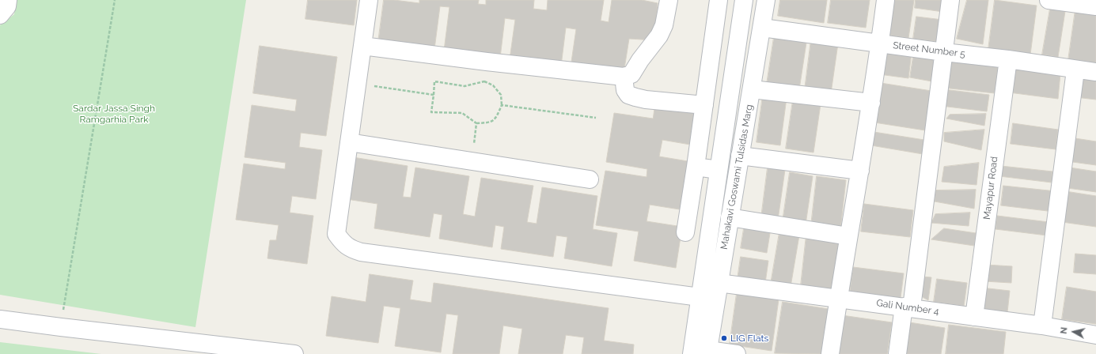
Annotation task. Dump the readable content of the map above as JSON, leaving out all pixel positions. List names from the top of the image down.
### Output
{
  "streets": {
    "street": [
      "Street Number 5",
      "Mahakavi Goswami Tulsidas Marg",
      "Mayapur Road",
      "Gali Number 4"
    ]
  },
  "crossings": [
    ["Street Number 5", "Mahakavi Goswami Tulsidas Marg"],
    ["Street Number 5", "Mayapur Road"],
    ["Mahakavi Goswami Tulsidas Marg", "Gali Number 4"],
    ["Mayapur Road", "Gali Number 4"]
  ],
  "parks": ["Sardar Jassa Singh Ramgarhia Park"],
  "places": ["LIG Flats"],
  "north": "left"
}
